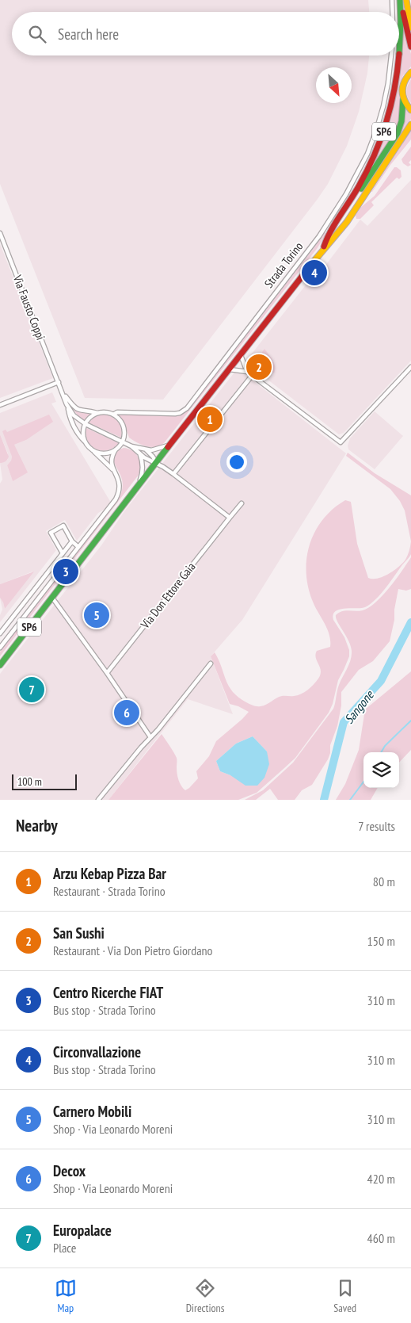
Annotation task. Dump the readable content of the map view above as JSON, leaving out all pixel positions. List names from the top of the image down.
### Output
{
  "streets": {
    "main road": ["SP6", "Strada Torino"],
    "street": ["Via Fausto Coppi", "Via Don Ettore Gaia"]
  },
  "crossings": [
    ["SP6", "Strada Torino"],
    ["Strada Torino", "Via Fausto Coppi"]
  ],
  "water": ["Sangone"],
  "scale_bar": "100 m",
  "north": "bottom right",
  "page": {
    "search": "Search here",
    "pins": [
      "4",
      "2",
      "1",
      "3",
      "5",
      "7",
      "6"
    ],
    "scale": "100 m",
    "heading": ["Nearby", "7 results"],
    "list": [
      {
        "mark": "1",
        "name": "Arzu Kebap Pizza Bar",
        "note": "Restaurant · Strada Torino",
        "value": "80 m"
      },
      {
        "mark": "2",
        "name": "San Sushi",
        "note": "Restaurant · Via Don Pietro Giordano",
        "value": "150 m"
      },
      {
        "mark": "3",
        "name": "Centro Ricerche FIAT",
        "note": "Bus stop · Strada Torino",
        "value": "310 m"
      },
      {
        "mark": "4",
        "name": "Circonvallazione",
        "note": "Bus stop · Strada Torino",
        "value": "310 m"
      },
      {
        "mark": "5",
        "name": "Carnero Mobili",
        "note": "Shop · Via Leonardo Moreni",
        "value": "310 m"
      },
      {
        "mark": "6",
        "name": "Decox",
        "note": "Shop · Via Leonardo Moreni",
        "value": "420 m"
      },
      {
        "mark": "7",
        "name": "Europalace",
        "note": "Place",
        "value": "460 m"
      }
    ],
    "nav": ["Map", "Directions", "Saved"]
  }
}
